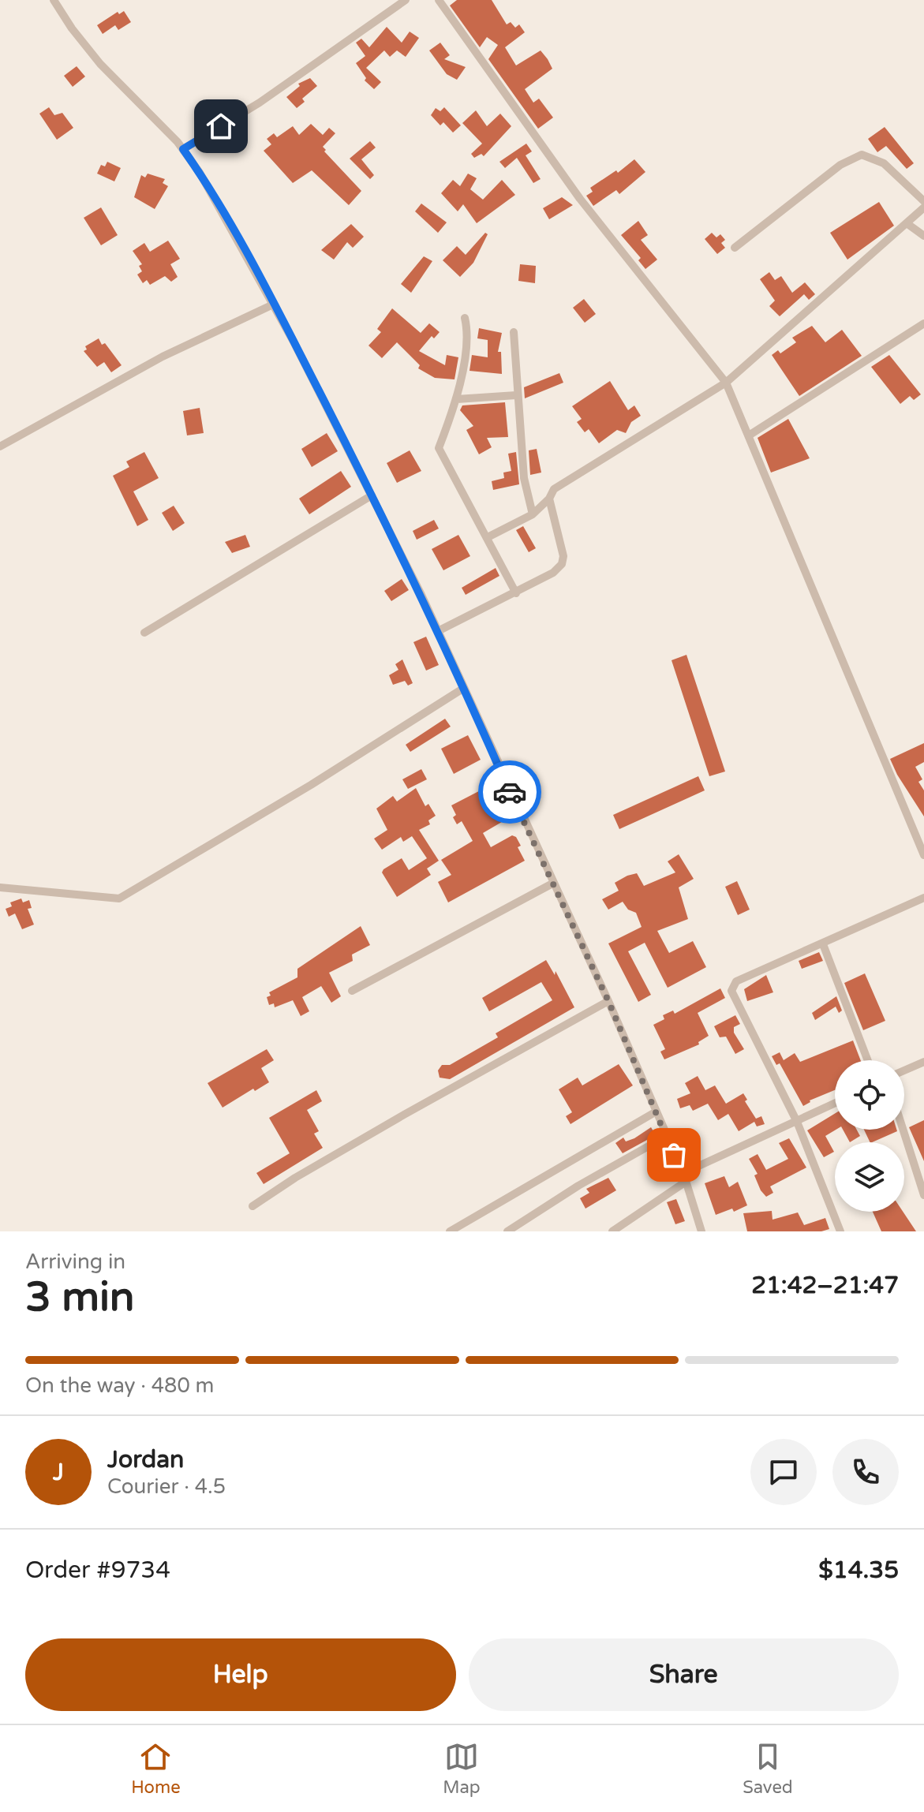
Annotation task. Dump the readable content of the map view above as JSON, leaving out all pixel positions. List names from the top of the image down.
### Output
{
  "page": {
    "heading": ["3 min", "Arriving in", "21:42–21:47"],
    "panel": [
      "Jordan",
      "Courier · 4.5",
      "Order #9734",
      "$14.35"
    ],
    "bar": "On the way · 480 m",
    "round": "J",
    "buttons": ["Help", "Share"],
    "tabs": ["Home", "Map", "Saved"]
  }
}
